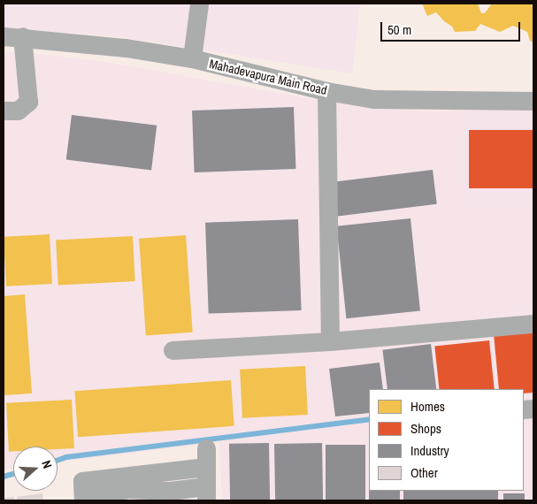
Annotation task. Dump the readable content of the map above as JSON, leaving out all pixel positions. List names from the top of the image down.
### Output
{
  "streets": {
    "street": ["Mahadevapura Main Road"]
  },
  "legend": [
    "Homes",
    "Shops",
    "Industry",
    "Other"
  ],
  "scale_bar": "50 m",
  "north": "right"
}
